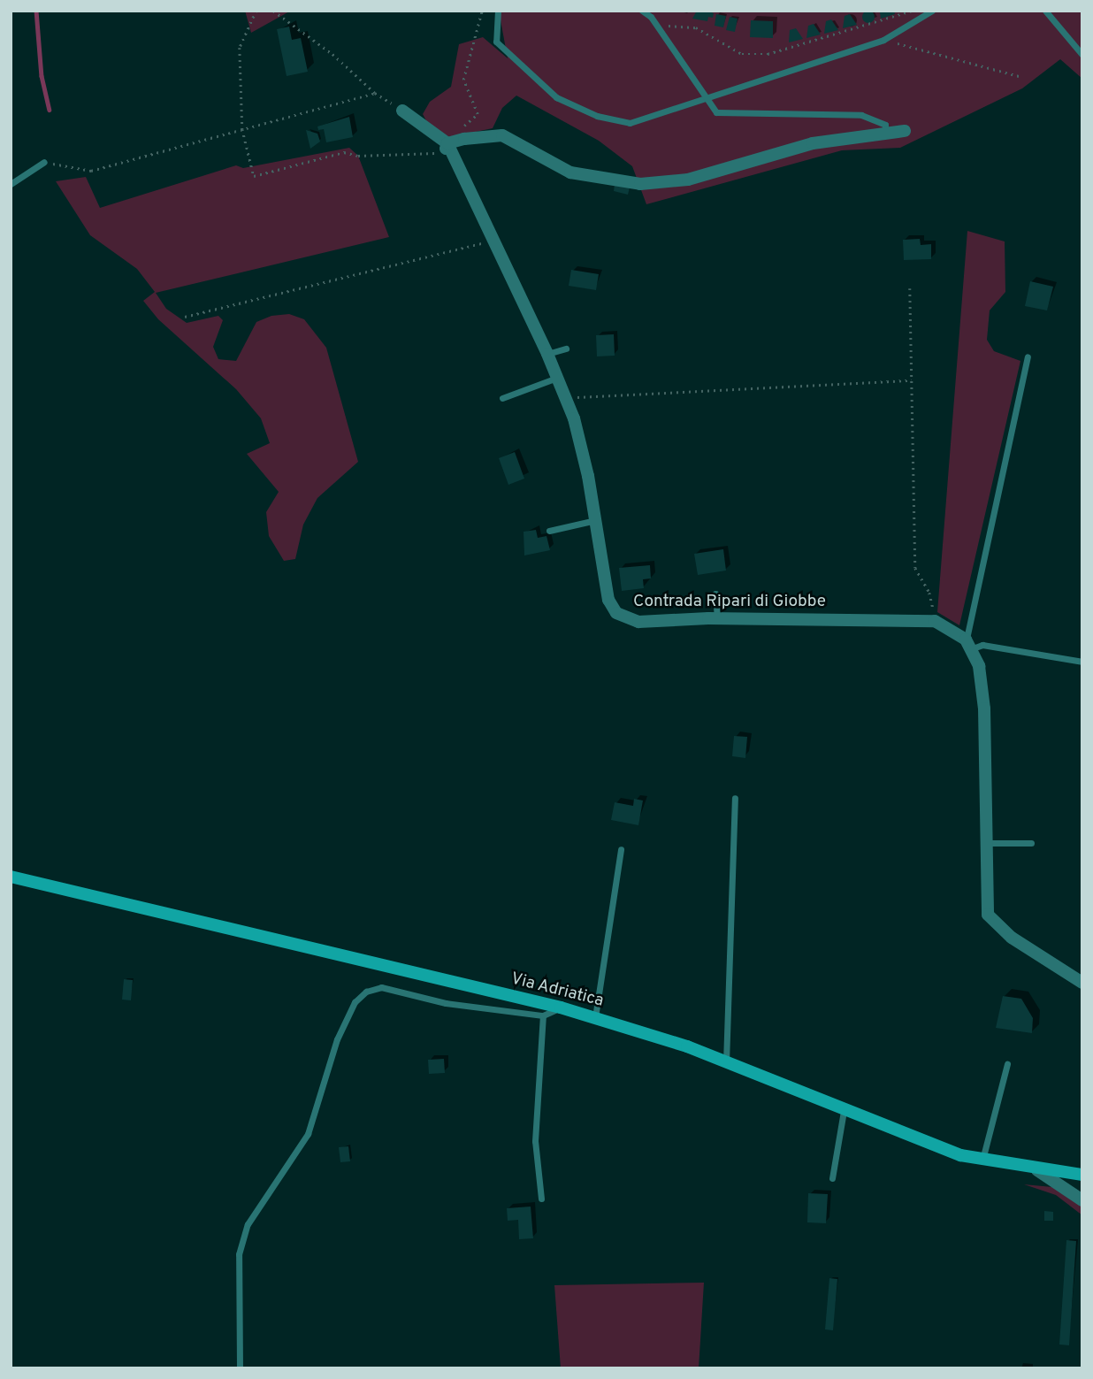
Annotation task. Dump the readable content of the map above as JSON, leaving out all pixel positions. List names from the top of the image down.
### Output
{
  "streets": {
    "main road": ["Via Adriatica"],
    "street": ["Contrada Ripari di Giobbe"]
  }
}
